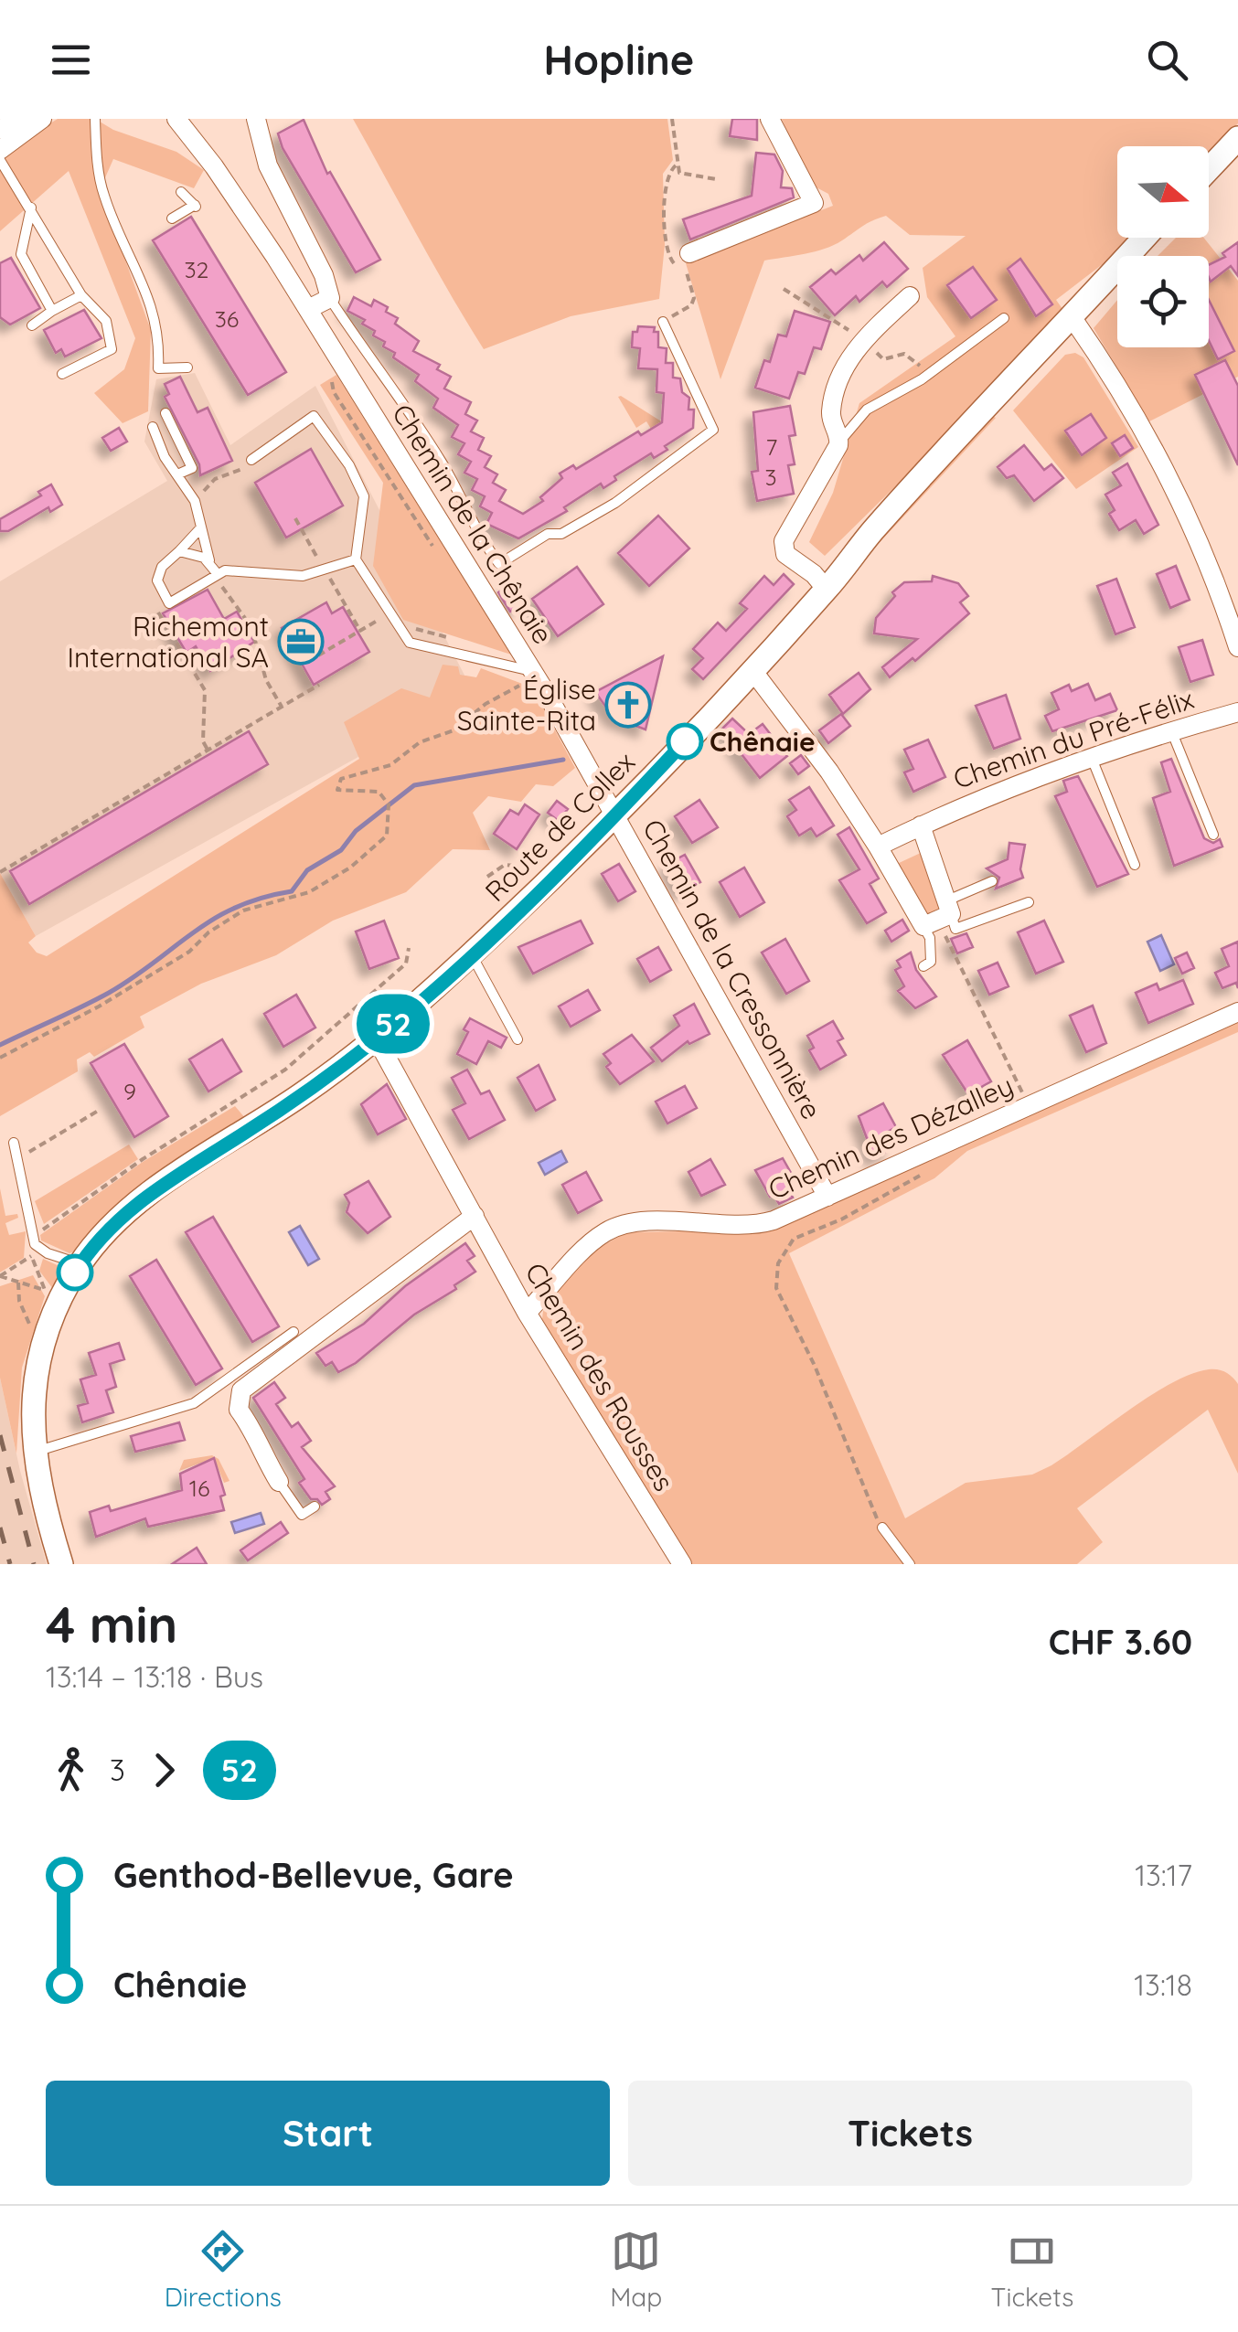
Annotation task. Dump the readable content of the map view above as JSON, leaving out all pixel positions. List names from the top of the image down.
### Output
{
  "streets": {
    "street": [
      "Chemin de la Chênaie",
      "Chemin du Pré-Félix",
      "Route de Collex",
      "Chemin de la Cressonnière",
      "Chemin des Dézalley",
      "Chemin des Rousses"
    ]
  },
  "crossings": [
    ["Chemin de la Chênaie", "Route de Collex"],
    ["Chemin de la Chênaie", "Chemin de la Cressonnière"],
    ["Route de Collex", "Chemin de la Cressonnière"],
    ["Route de Collex", "Chemin des Rousses"],
    ["Chemin de la Cressonnière", "Chemin des Dézalley"],
    ["Chemin des Dézalley", "Chemin des Rousses"]
  ],
  "places": {
    "office": ["Richemont International SA"],
    "church": ["Église Sainte-Rita"],
    "other": ["Chênaie"]
  },
  "lines": ["bus line 52"],
  "house_numbers": [
    "32",
    "36",
    "7",
    "3",
    "9",
    "16"
  ],
  "north": "right",
  "page": {
    "header": "Hopline",
    "on_map": "52",
    "heading": ["4 min", "13:14 – 13:18 · Bus", "CHF 3.60"],
    "legs": ["3", "52"],
    "list": [
      {
        "name": "Genthod-Bellevue, Gare",
        "value": "13:17"
      },
      {
        "name": "Chênaie",
        "value": "13:18"
      }
    ],
    "buttons": ["Start", "Tickets"],
    "tabs": ["Directions", "Map", "Tickets"]
  }
}
